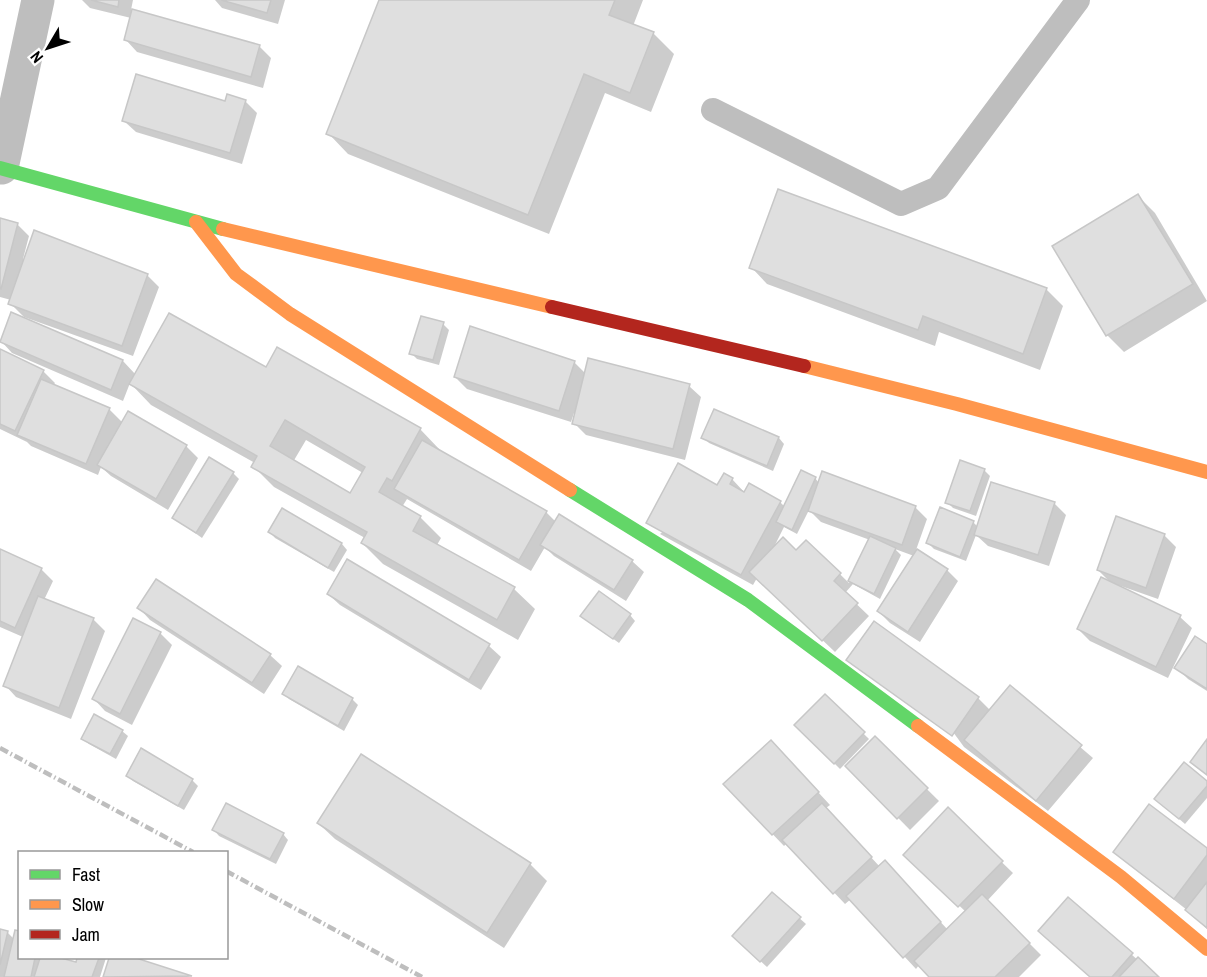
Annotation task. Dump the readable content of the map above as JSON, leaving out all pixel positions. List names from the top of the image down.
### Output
{
  "legend": ["Fast", "Slow", "Jam"],
  "north": "bottom left"
}
